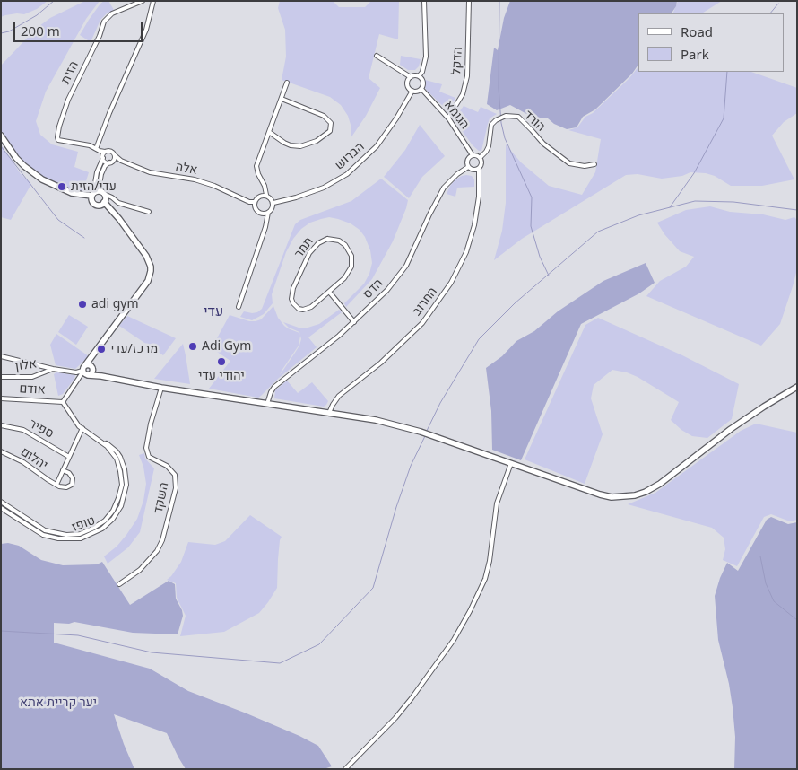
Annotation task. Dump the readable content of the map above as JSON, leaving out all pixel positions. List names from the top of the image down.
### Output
{
  "streets": {
    "street": [
      "הדקל",
      "הזית",
      "הגומא",
      "הורד",
      "הברוש",
      "אלה",
      "תמר",
      "הדס",
      "החרוב",
      "אלון",
      "אודם",
      "ספיר",
      "יהלום",
      "השקד",
      "טופז"
    ]
  },
  "crossings": [
    ["הדקל", "הגומא"],
    ["הזית", "אלה"],
    ["הגומא", "הורד"],
    ["הגומא", "הברוש"],
    ["הגומא", "הדס"],
    ["הגומא", "החרוב"],
    ["הורד", "הדס"],
    ["הורד", "החרוב"],
    ["הברוש", "אלה"],
    ["הדס", "החרוב"],
    ["אודם", "טופז"]
  ],
  "districts": ["עדי"],
  "parks": ["יער קריית אתא"],
  "places": [
    "עדי/הזית",
    "adi gym",
    "Adi Gym",
    "מרכז/עדי",
    "יהודי עדי"
  ],
  "legend": ["Road", "Park"],
  "scale_bar": "200 m"
}
